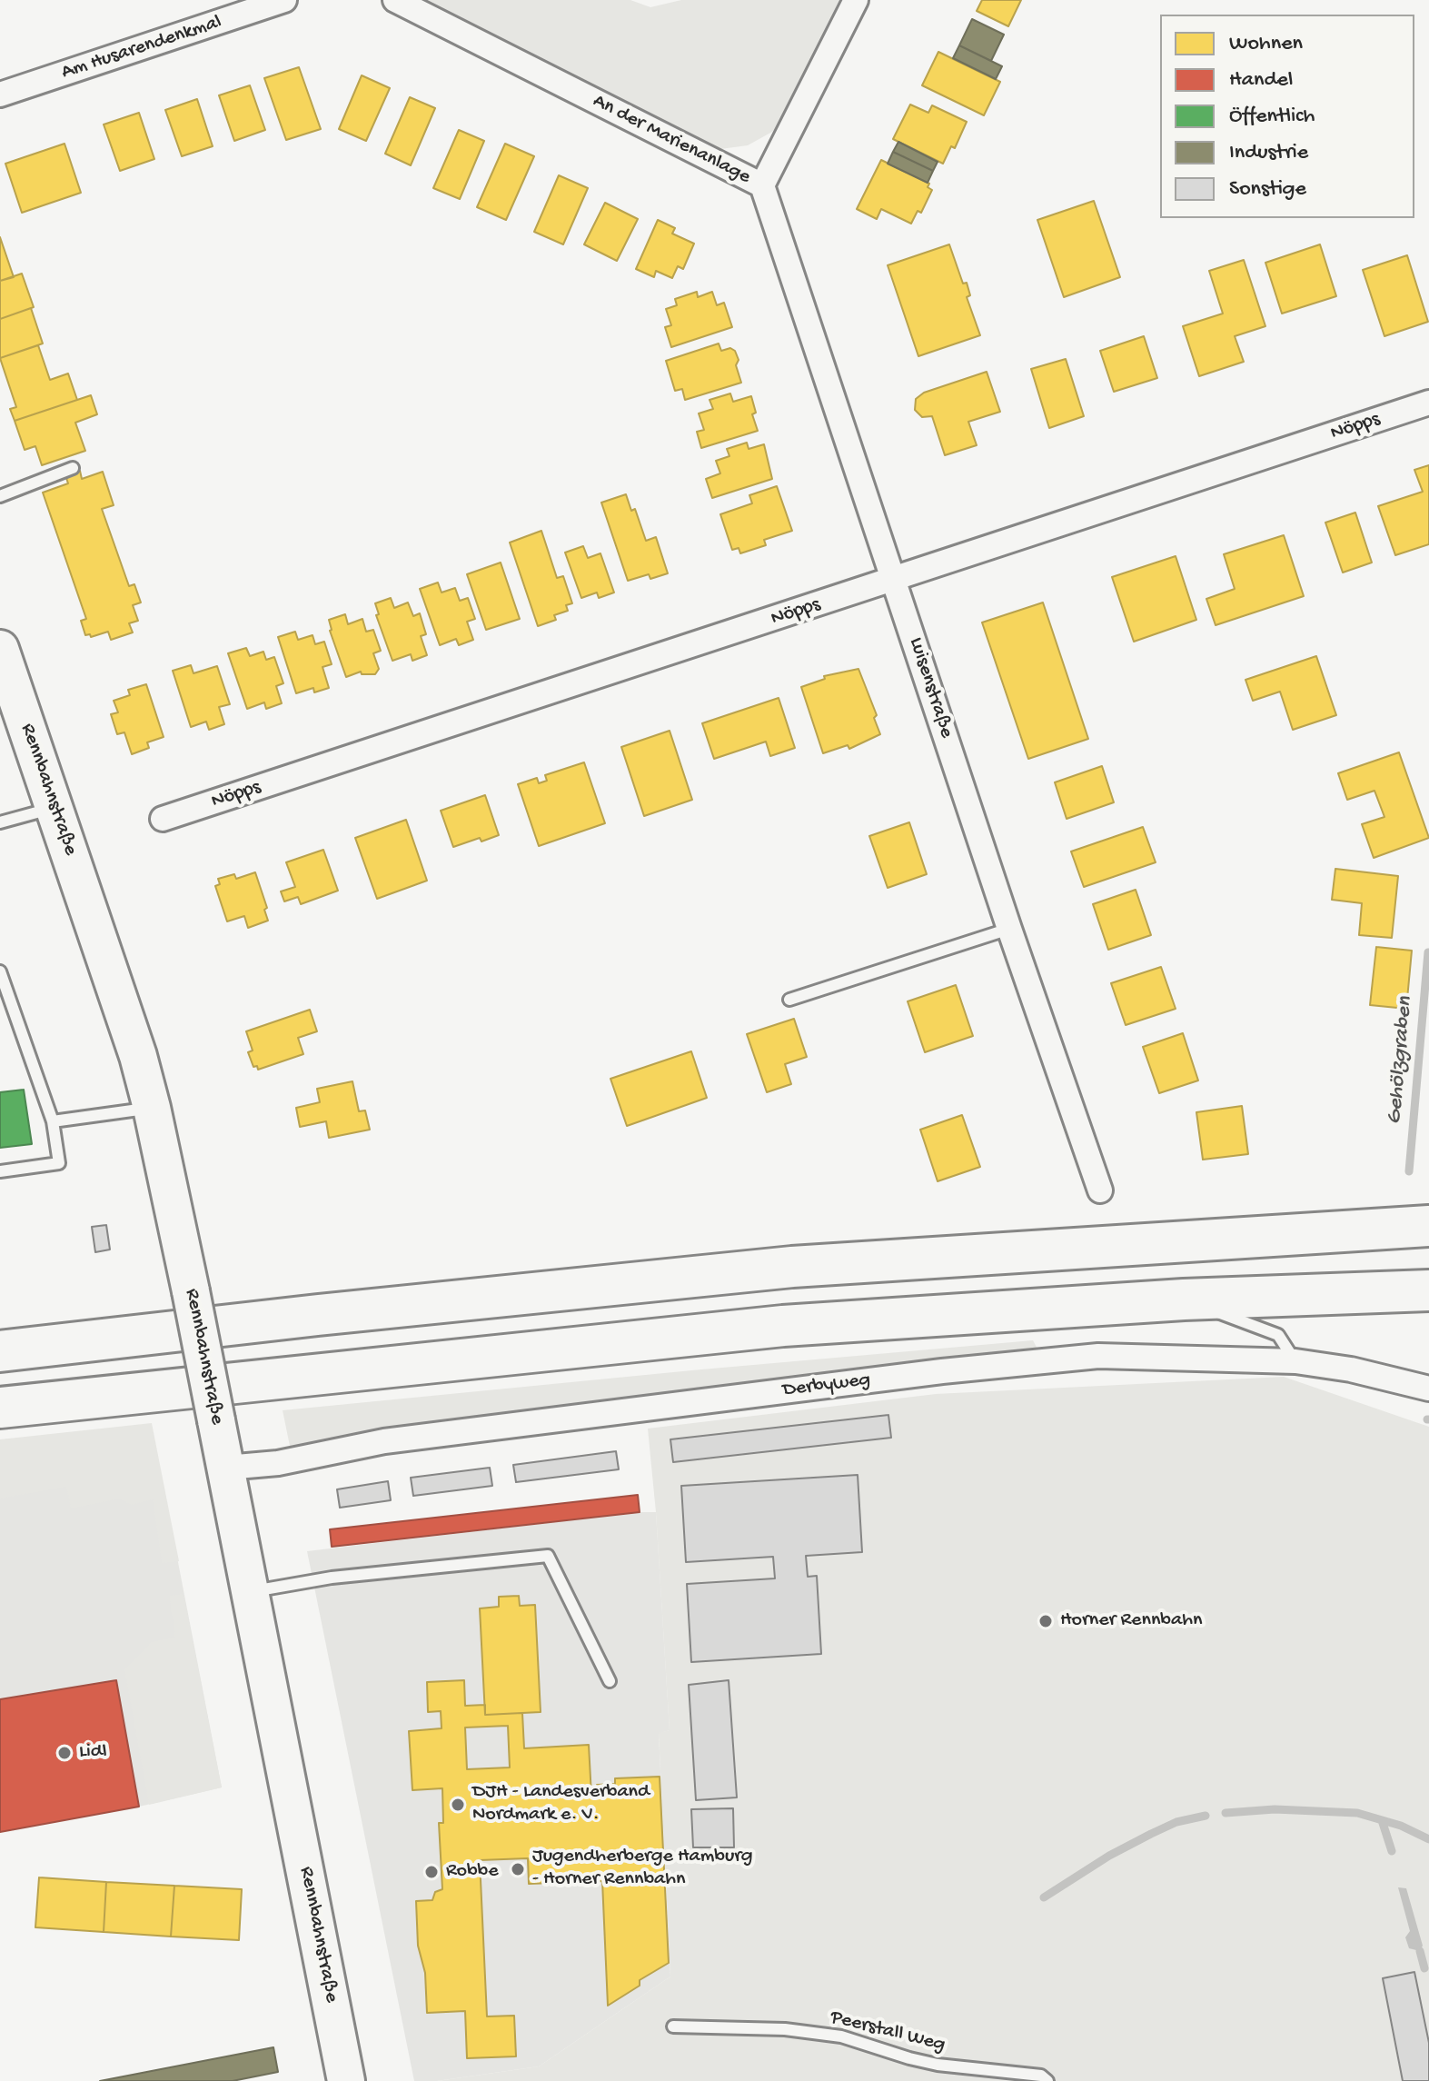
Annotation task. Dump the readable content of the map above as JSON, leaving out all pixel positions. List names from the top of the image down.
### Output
{
  "streets": {
    "main road": ["Rennbahnstraße"],
    "street": [
      "Am Husarendenkmal",
      "An der Marienanlage",
      "Nöpps",
      "Luisenstraße",
      "Derbyweg"
    ],
    "lane": ["Peerstall Weg"]
  },
  "crossings": [
    ["An der Marienanlage", "Luisenstraße"],
    ["Nöpps", "Luisenstraße"],
    ["Rennbahnstraße", "Derbyweg"]
  ],
  "water": ["Gehölzgraben"],
  "places": [
    "Horner Rennbahn",
    "Lidl",
    "DJH - Landesverband Nordmark e. V.",
    "Jugendherberge Hamburg - Horner Rennbahn",
    "Robbe"
  ],
  "legend": [
    "Wohnen",
    "Handel",
    "Öffentlich",
    "Industrie",
    "Sonstige"
  ]
}
